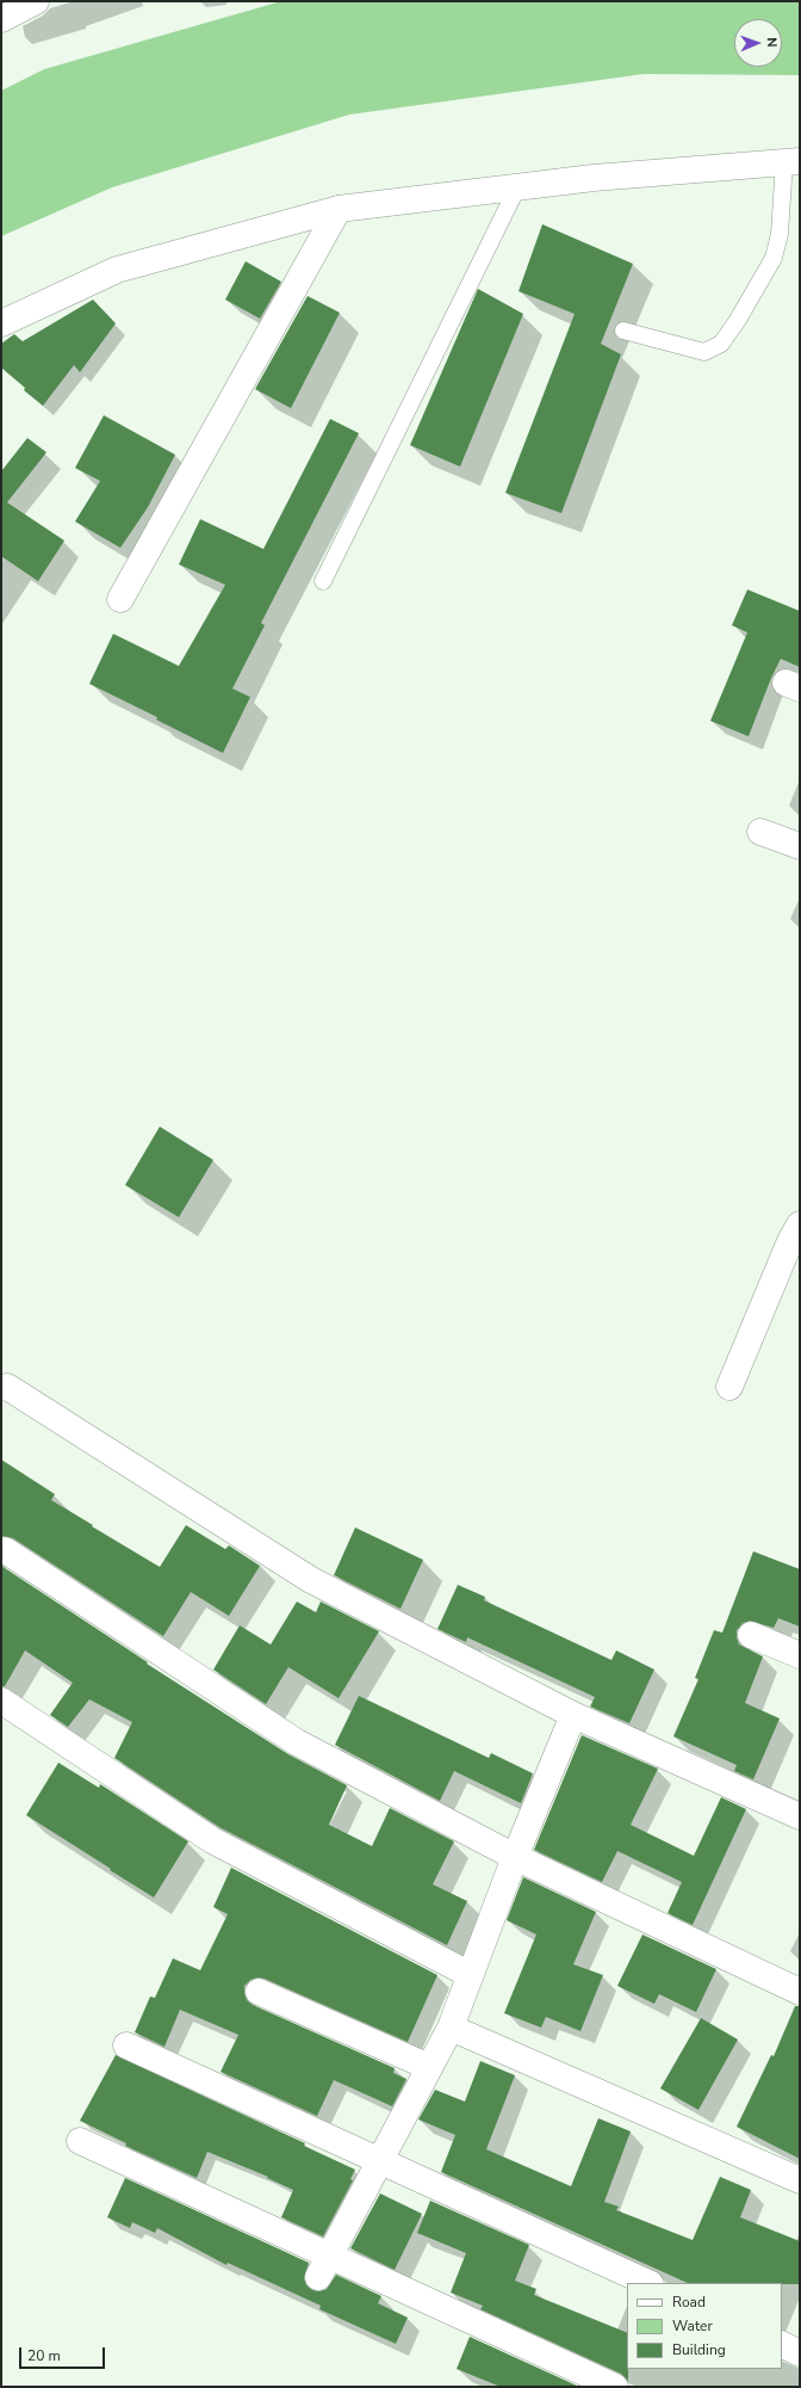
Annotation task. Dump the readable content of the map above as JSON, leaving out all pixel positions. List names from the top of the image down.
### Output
{
  "legend": ["Road", "Water", "Building"],
  "scale_bar": "20 m",
  "north": "right"
}
